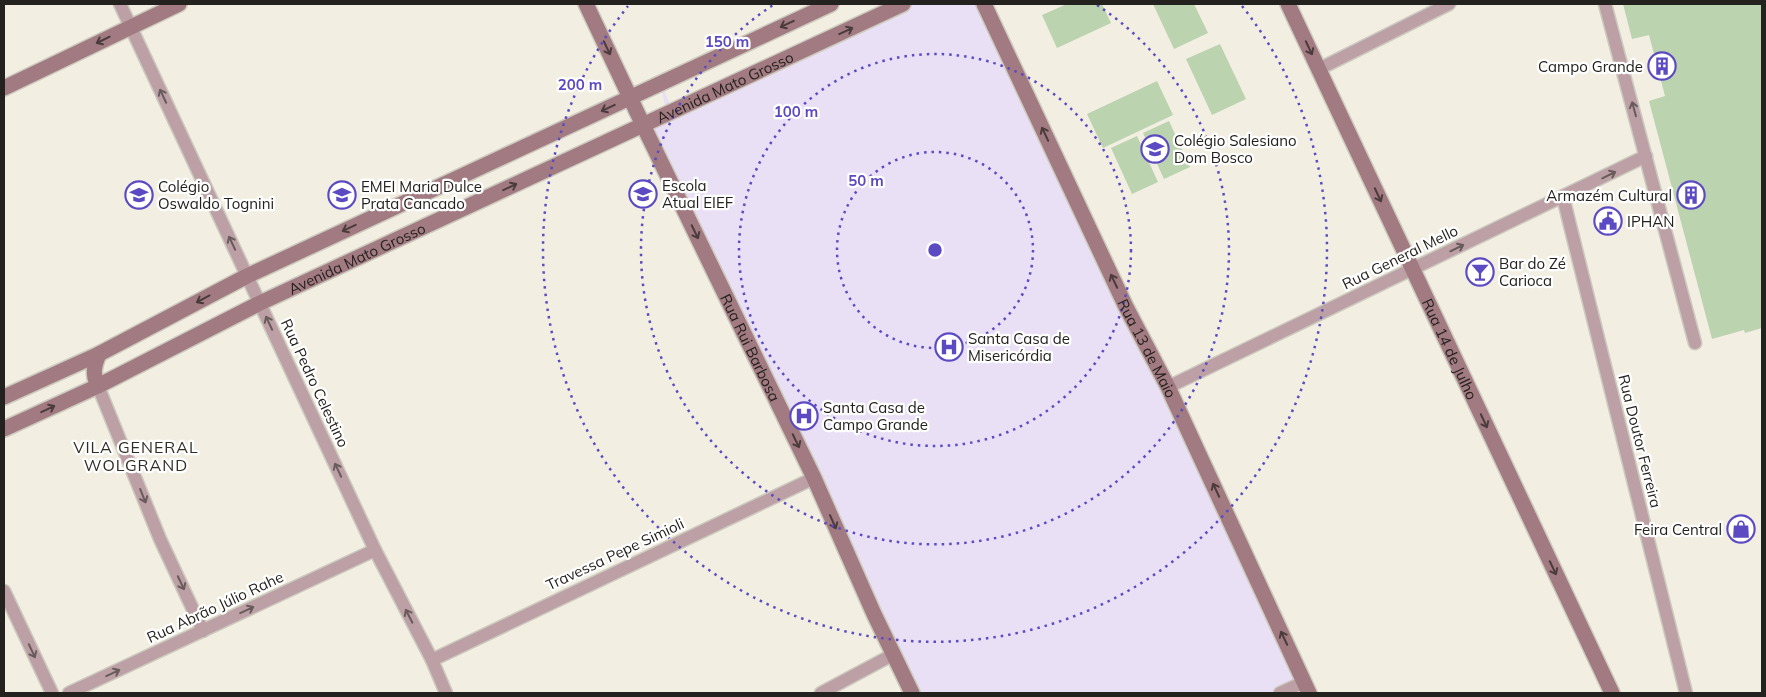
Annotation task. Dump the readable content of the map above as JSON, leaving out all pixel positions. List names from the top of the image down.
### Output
{
  "streets": {
    "street": [
      "Avenida Mato Grosso",
      "Rua General Mello",
      "Rua Rui Barbosa",
      "Rua 13 de Maio",
      "Rua 14 de Julho",
      "Rua Pedro Celestino",
      "Rua Doutor Ferreira",
      "Travessa Pepe Simioli",
      "Rua Abrão Júlio Rahe"
    ]
  },
  "crossings": [
    ["Avenida Mato Grosso", "Rua Rui Barbosa"],
    ["Avenida Mato Grosso", "Rua Pedro Celestino"],
    ["Rua General Mello", "Rua 13 de Maio"],
    ["Rua General Mello", "Rua 14 de Julho"],
    ["Rua General Mello", "Rua Doutor Ferreira"],
    ["Rua Rui Barbosa", "Travessa Pepe Simioli"],
    ["Rua Pedro Celestino", "Travessa Pepe Simioli"],
    ["Rua Pedro Celestino", "Rua Abrão Júlio Rahe"]
  ],
  "one_way": [
    "Rua General Mello",
    "Rua Rui Barbosa",
    "Rua 13 de Maio",
    "Rua 14 de Julho",
    "Rua Pedro Celestino",
    "Rua Abrão Júlio Rahe"
  ],
  "districts": ["VILA GENERAL WOLGRAND"],
  "places": {
    "building": ["Campo Grande", "Armazém Cultural"],
    "school or university": [
      "Colégio Salesiano Dom Bosco",
      "Escola Atual EIEF",
      "Colégio Oswaldo Tognini",
      "EMEI Maria Dulce Prata Cancado"
    ],
    "public building": ["IPHAN"],
    "bar": ["Bar do Zé Carioca"],
    "hospital": ["Santa Casa de Misericórdia", "Santa Casa de Campo Grande"],
    "shop": ["Feira Central"]
  },
  "rings": [
    "150 m",
    "200 m",
    "100 m",
    "50 m"
  ]
}
